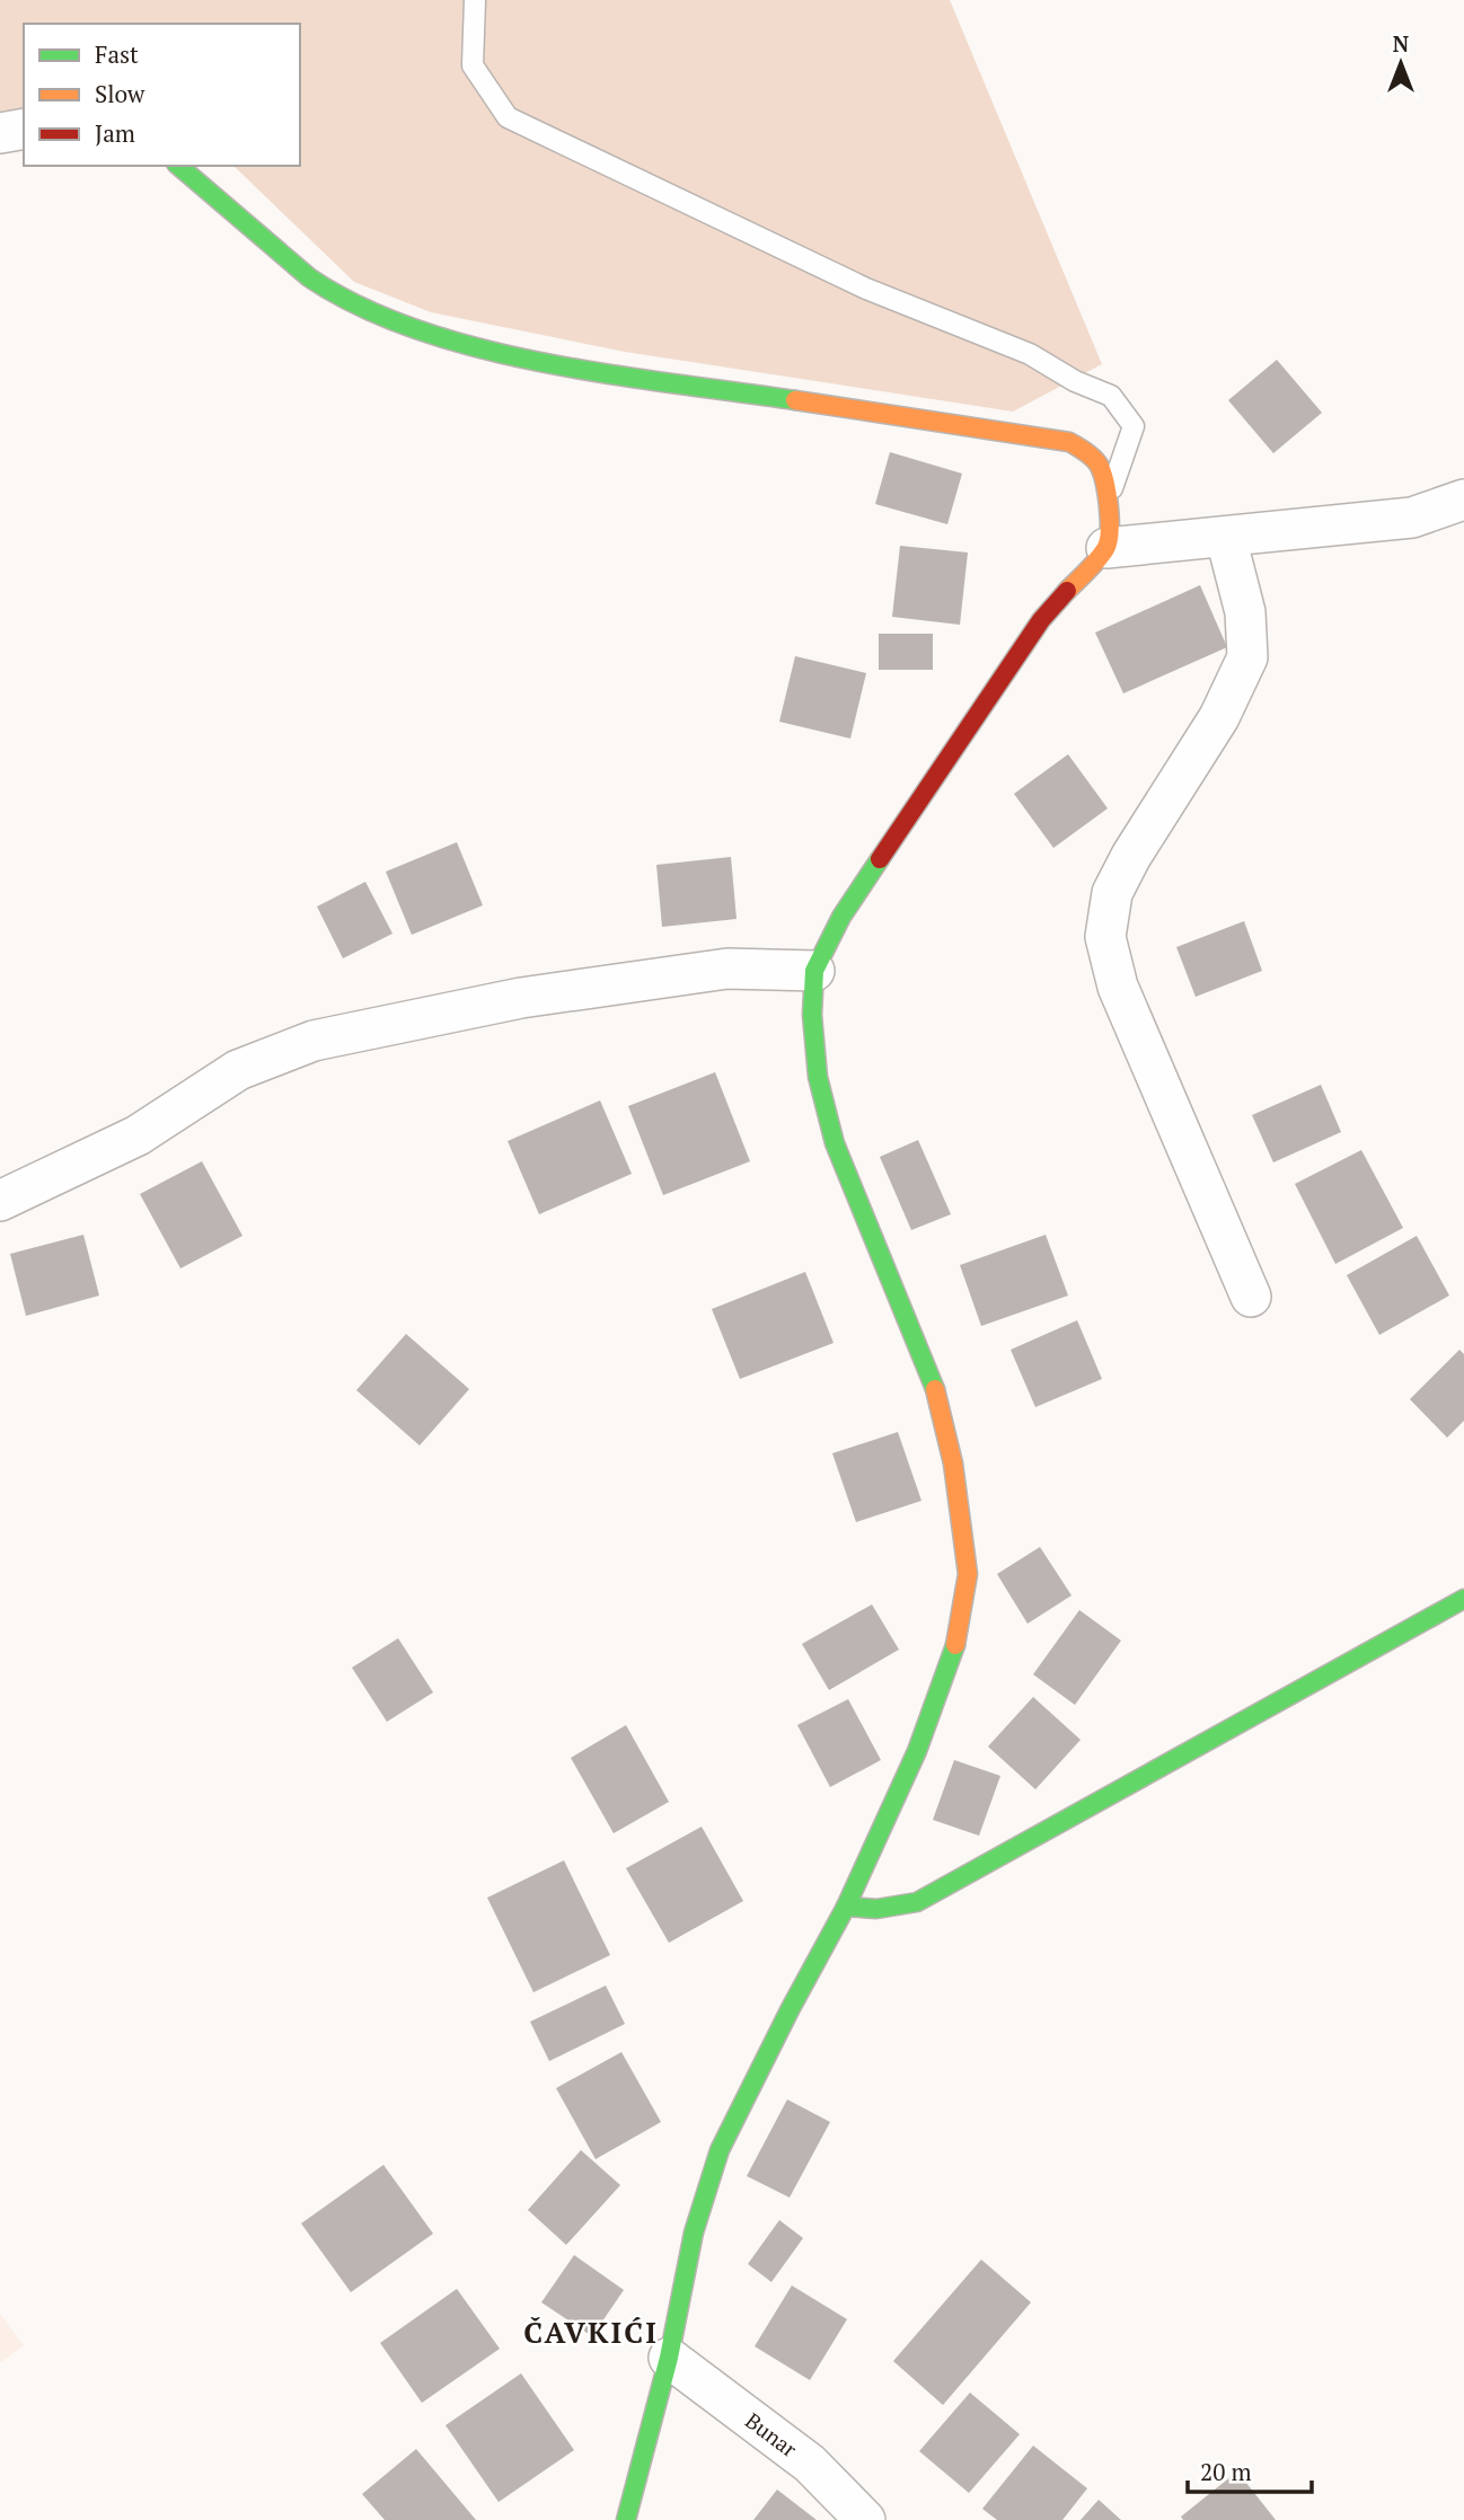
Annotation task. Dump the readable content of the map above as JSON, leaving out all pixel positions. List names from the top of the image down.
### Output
{
  "streets": {
    "street": ["Bunar"]
  },
  "districts": ["ČAVKIĆI"],
  "legend": ["Fast", "Slow", "Jam"],
  "scale_bar": "20 m",
  "north": "top"
}
